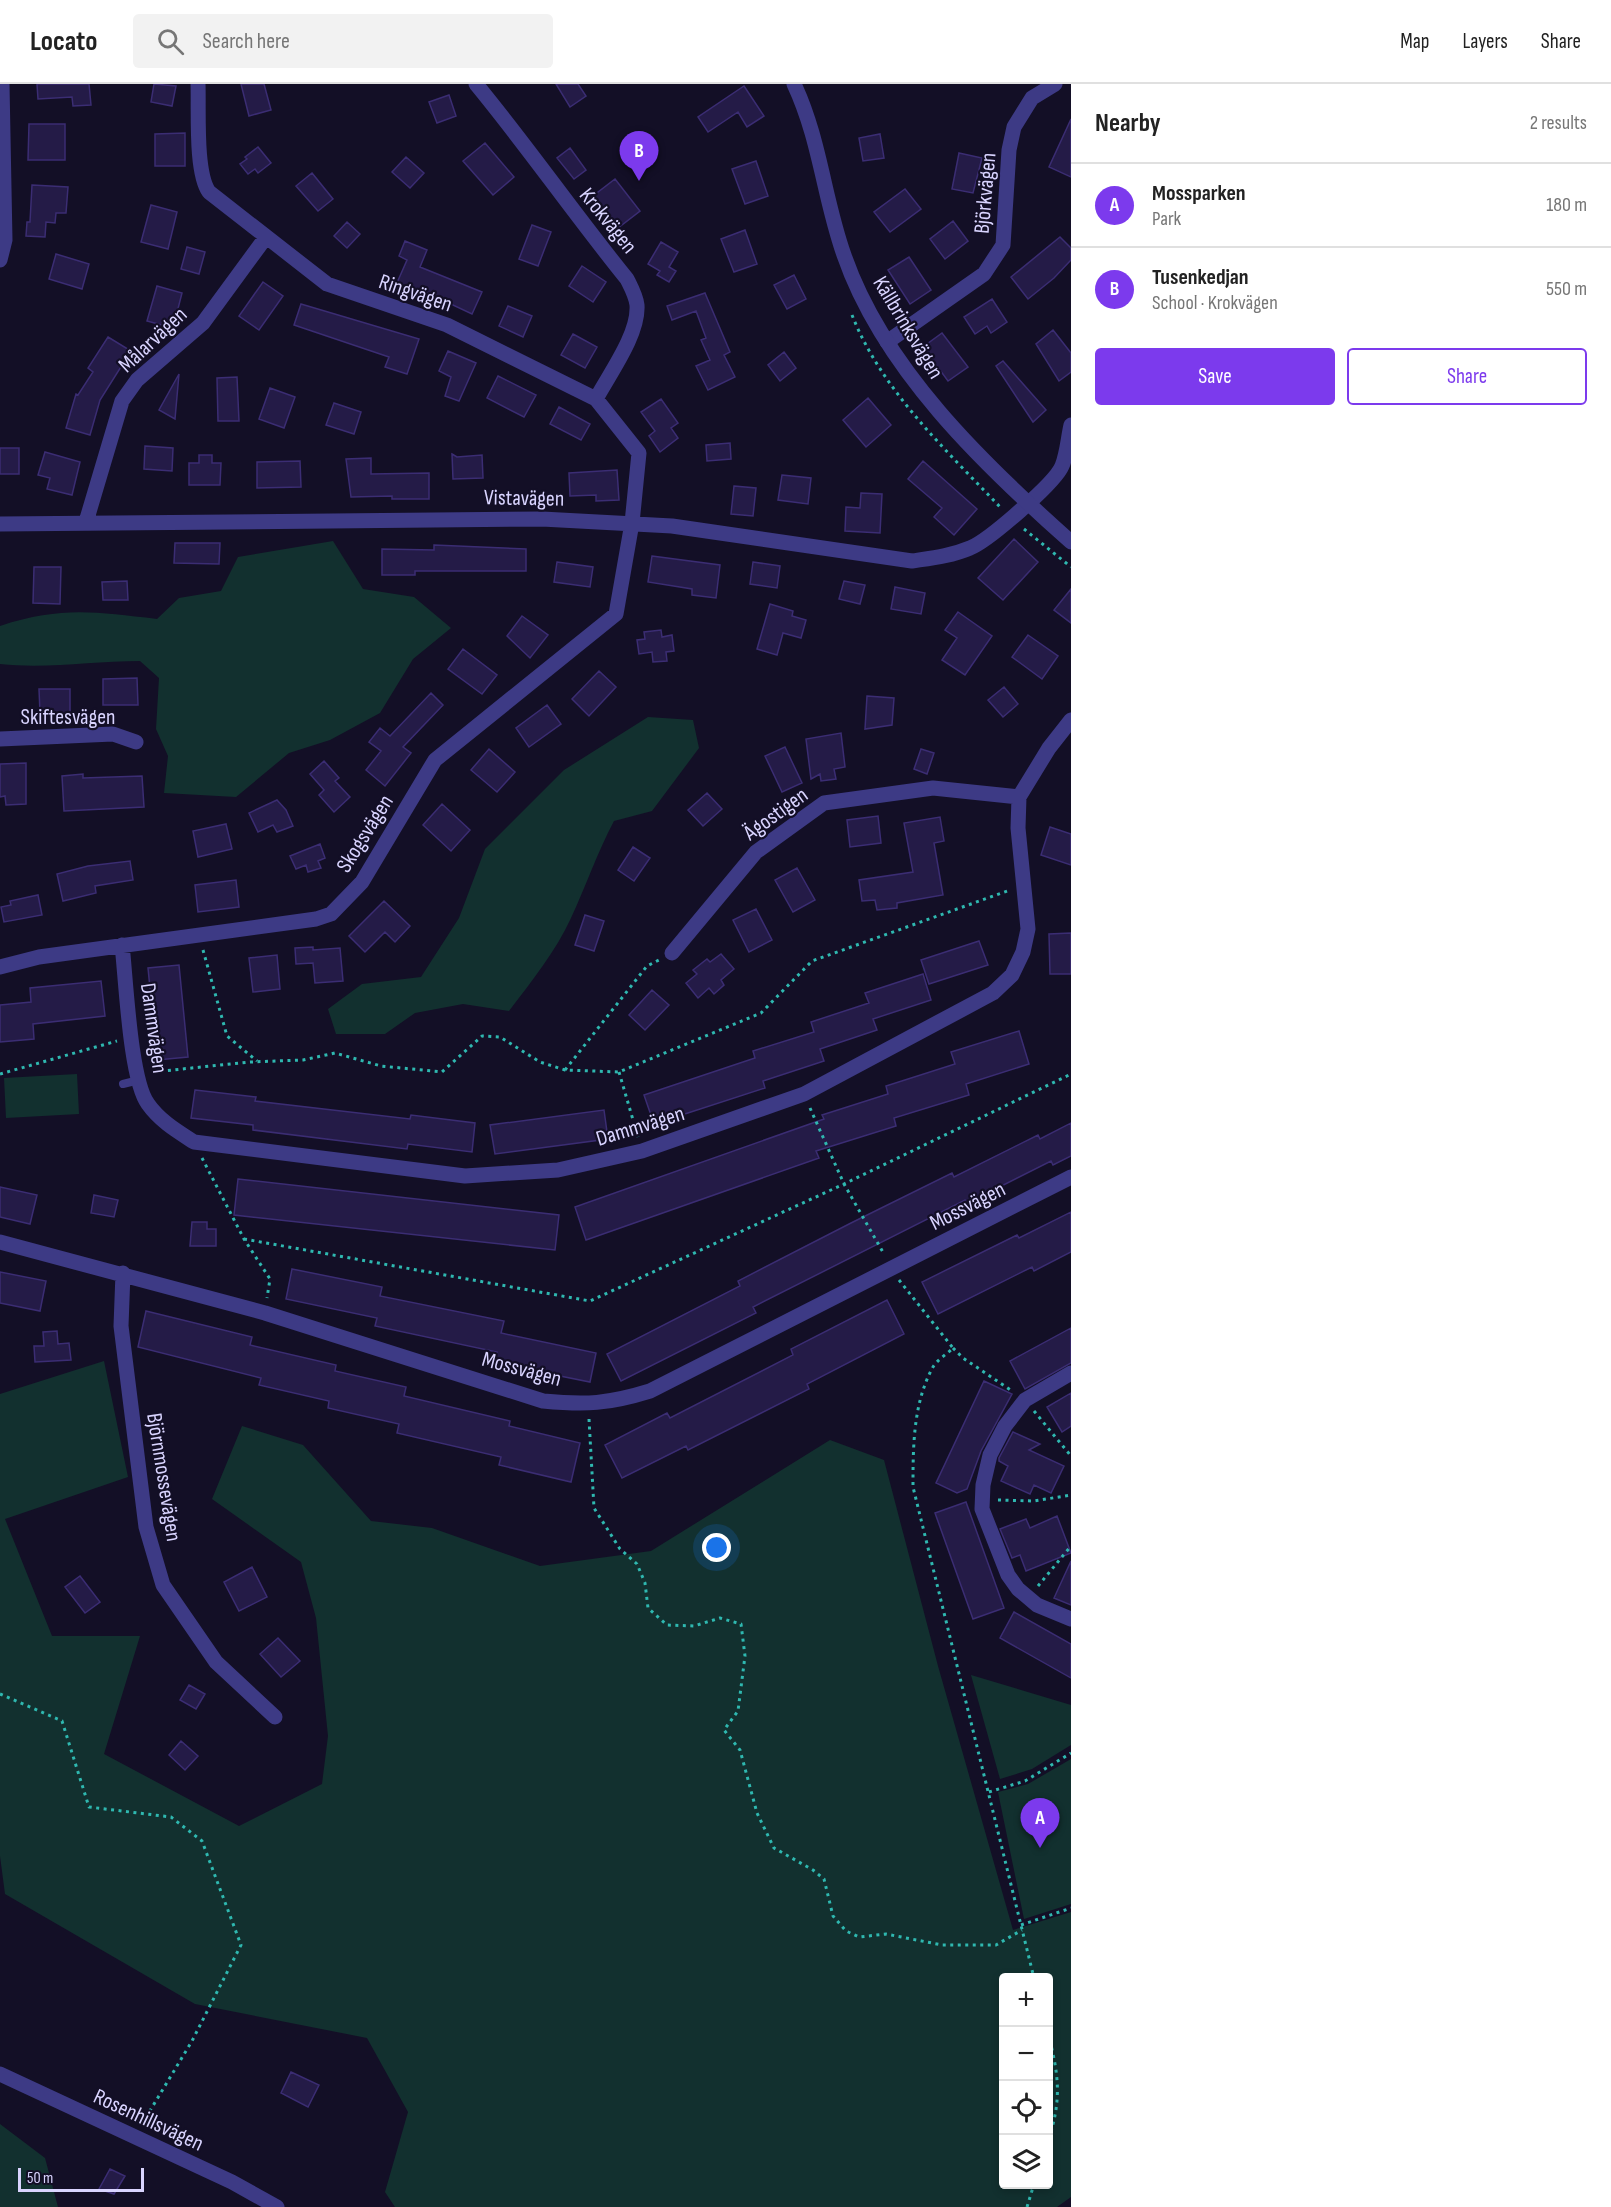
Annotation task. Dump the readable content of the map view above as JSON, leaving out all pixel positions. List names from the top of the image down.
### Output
{
  "streets": {
    "street": [
      "Björkvägen",
      "Krokvägen",
      "Ringvägen",
      "Källbrinksvägen",
      "Målarvägen",
      "Vistavägen",
      "Skiftesvägen",
      "Ägostigen",
      "Skogsvägen",
      "Dammvägen",
      "Mossvägen",
      "Björnmossevägen",
      "Rosenhillsvägen"
    ]
  },
  "crossings": [
    ["Björkvägen", "Källbrinksvägen"],
    ["Krokvägen", "Ringvägen"],
    ["Ringvägen", "Målarvägen"],
    ["Ringvägen", "Vistavägen"],
    ["Ringvägen", "Skogsvägen"],
    ["Källbrinksvägen", "Vistavägen"],
    ["Målarvägen", "Vistavägen"],
    ["Vistavägen", "Skogsvägen"],
    ["Ägostigen", "Dammvägen"],
    ["Skogsvägen", "Dammvägen"],
    ["Mossvägen", "Björnmossevägen"]
  ],
  "scale_bar": "50 m",
  "page": {
    "header": "Locato",
    "search": "Search here",
    "nav": ["Map", "Layers", "Share"],
    "heading": ["Nearby", "2 results"],
    "pins": ["B", "A"],
    "list": [
      {
        "mark": "A",
        "name": "Mossparken",
        "note": "Park",
        "value": "180 m"
      },
      {
        "mark": "B",
        "name": "Tusenkedjan",
        "note": "School · Krokvägen",
        "value": "550 m"
      }
    ],
    "buttons": ["Save", "Share"],
    "map_buttons": ["+", "−"],
    "scale": "50 m"
  }
}
